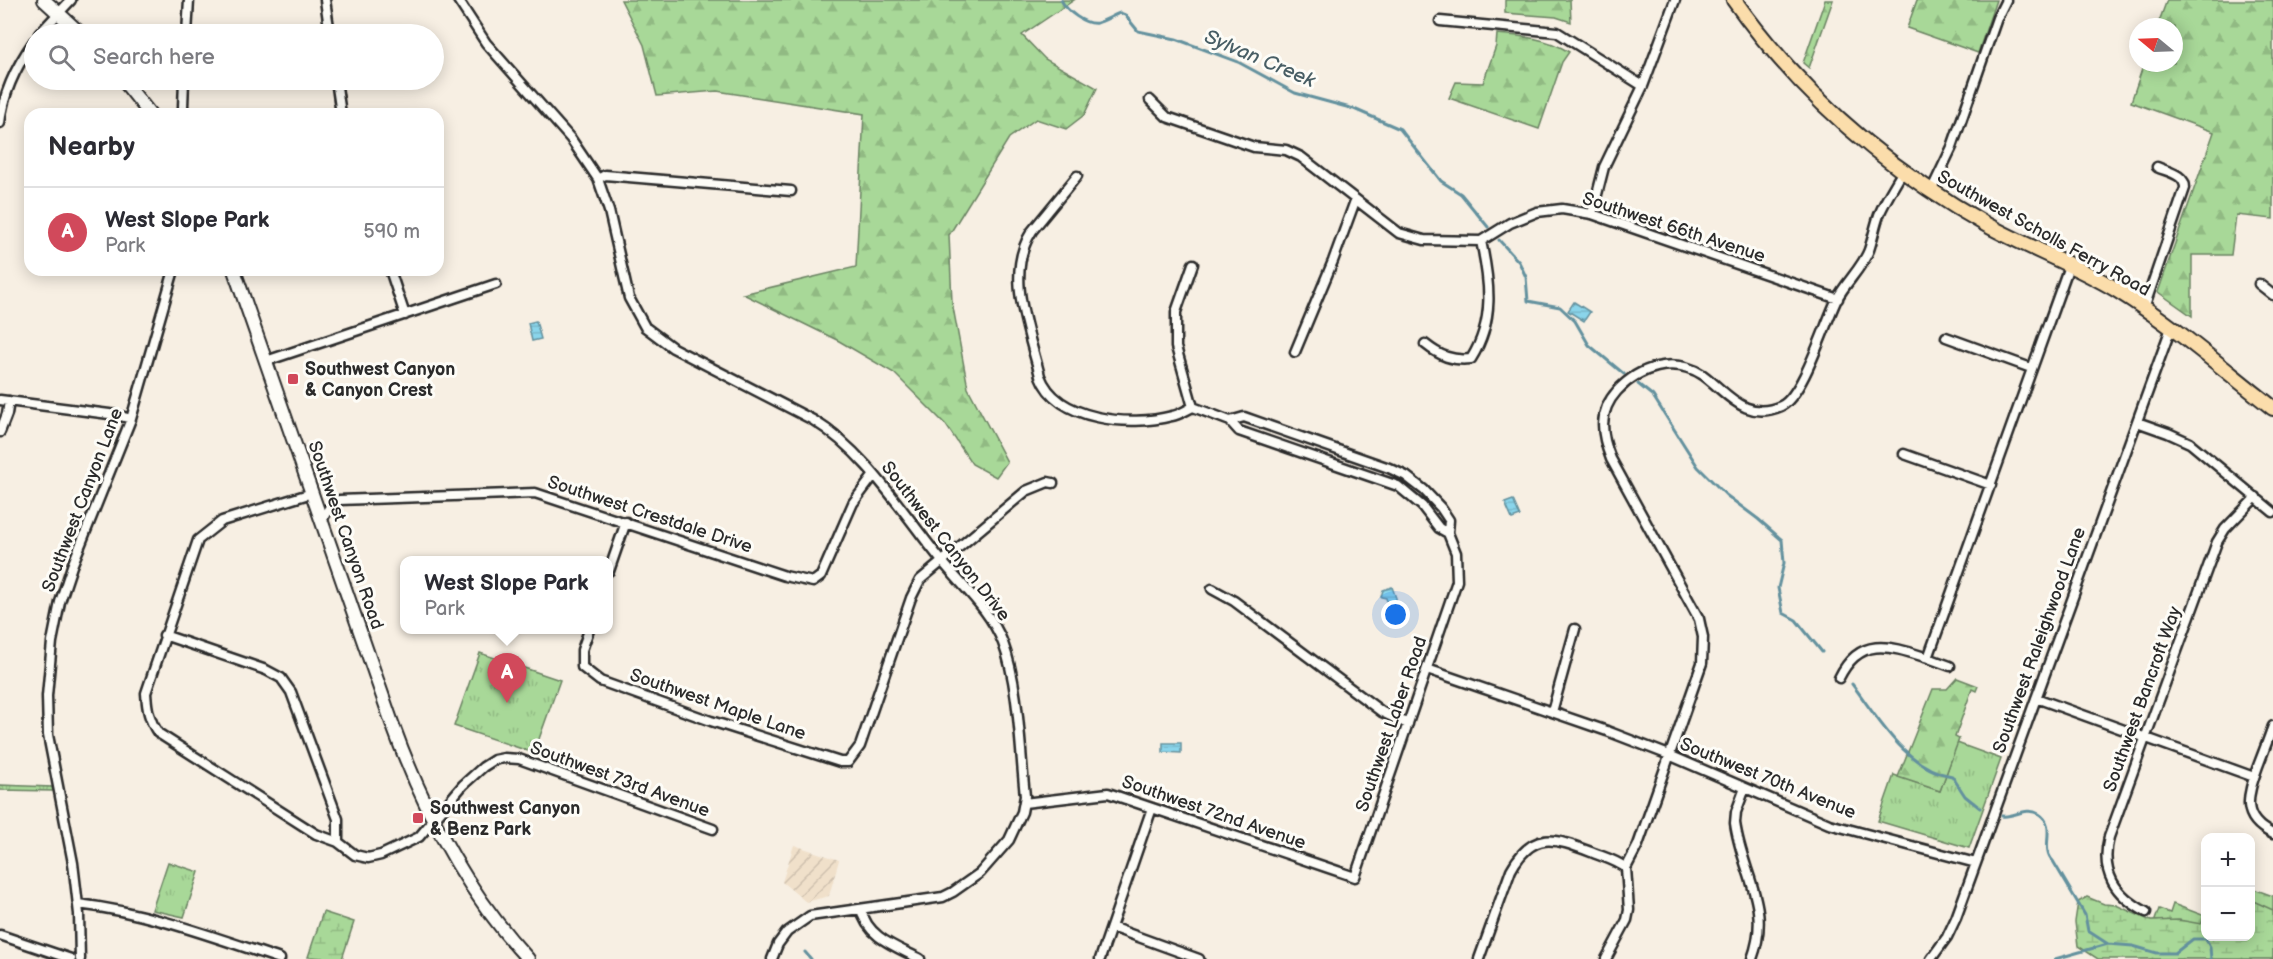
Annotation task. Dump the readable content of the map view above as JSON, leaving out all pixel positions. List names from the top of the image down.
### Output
{
  "streets": {
    "main road": ["Southwest Scholls Ferry Road", "Southwest Canyon Road"],
    "street": [
      "Southwest 66th Avenue",
      "Southwest Canyon Lane",
      "Southwest Crestdale Drive",
      "Southwest Canyon Drive",
      "Southwest Raleighwood Lane",
      "Southwest Bancroft Way",
      "Southwest Maple Lane",
      "Southwest Laber Road",
      "Southwest 70th Avenue",
      "Southwest 73rd Avenue",
      "Southwest 72nd Avenue"
    ]
  },
  "crossings": [
    ["Southwest Scholls Ferry Road", "Southwest Raleighwood Lane"],
    ["Southwest Crestdale Drive", "Southwest Canyon Road"],
    ["Southwest Crestdale Drive", "Southwest Canyon Drive"],
    ["Southwest Canyon Road", "Southwest 73rd Avenue"],
    ["Southwest Canyon Drive", "Southwest Maple Lane"],
    ["Southwest Canyon Drive", "Southwest 72nd Avenue"],
    ["Southwest Raleighwood Lane", "Southwest 70th Avenue"],
    ["Southwest Laber Road", "Southwest 70th Avenue"],
    ["Southwest Laber Road", "Southwest 72nd Avenue"]
  ],
  "water": ["Sylvan Creek"],
  "places": {
    "transit": ["Southwest Canyon & Canyon Crest", "Southwest Canyon & Benz Park"]
  },
  "north": "left",
  "page": {
    "search": "Search here",
    "heading": "Nearby",
    "list": [
      {
        "mark": "A",
        "name": "West Slope Park",
        "note": "Park",
        "value": "590 m"
      }
    ],
    "popup": ["West Slope Park", "Park"],
    "pins": "A",
    "map_buttons": ["+", "−"]
  }
}
